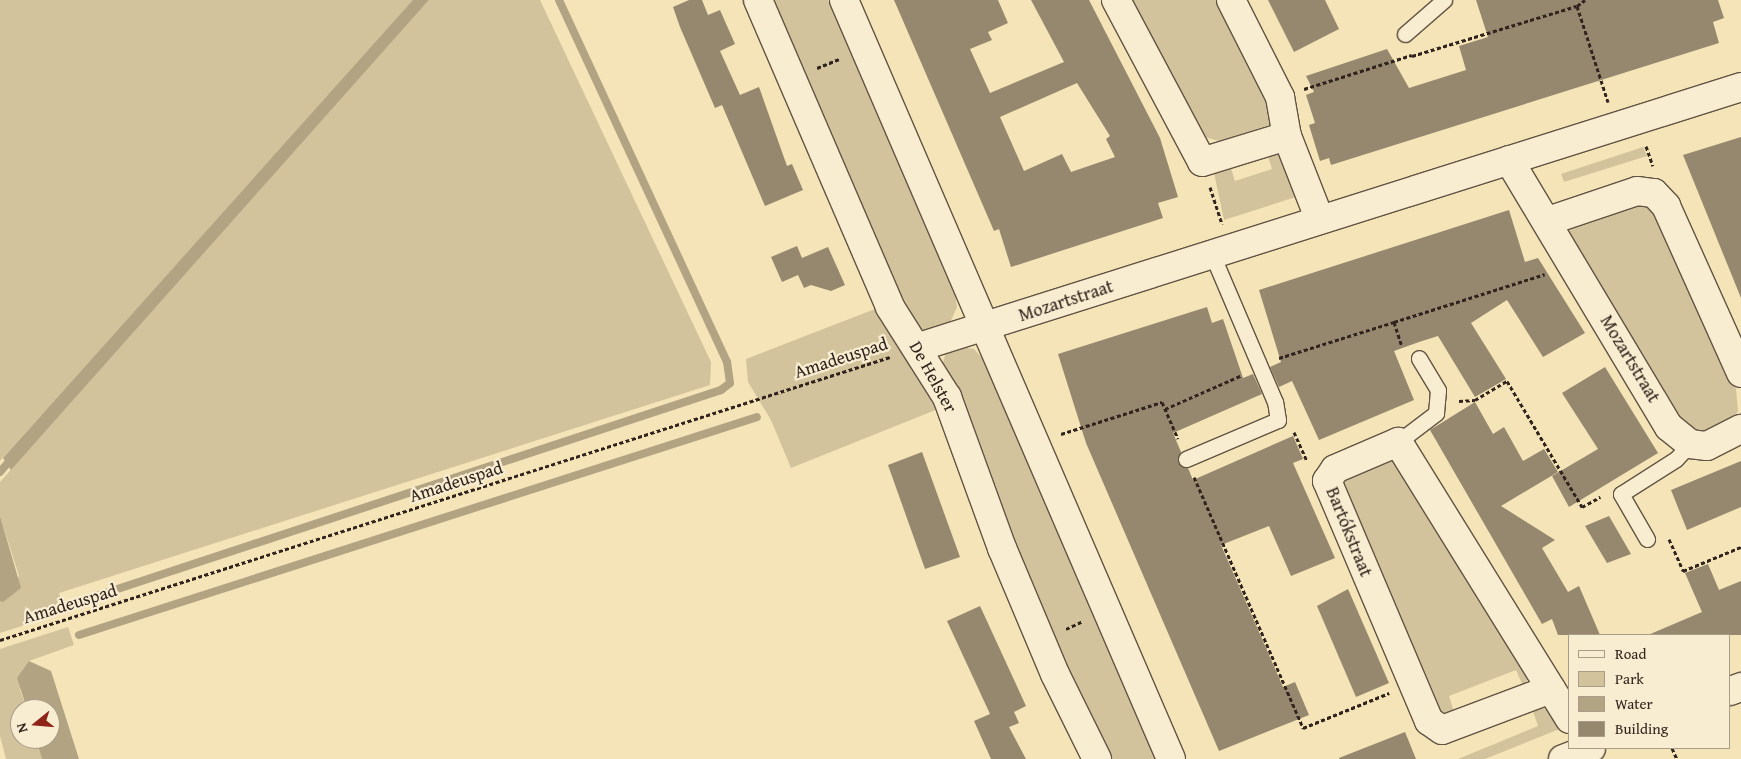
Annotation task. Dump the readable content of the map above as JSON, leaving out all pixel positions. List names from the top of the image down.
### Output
{
  "streets": {
    "street": ["Mozartstraat", "De Helster", "Bartókstraat"],
    "path": ["Amadeuspad"]
  },
  "crossings": [
    ["Mozartstraat", "Amadeuspad"],
    ["Mozartstraat", "De Helster"],
    ["Amadeuspad", "De Helster"]
  ],
  "legend": [
    "Road",
    "Park",
    "Water",
    "Building"
  ],
  "north": "left"
}
